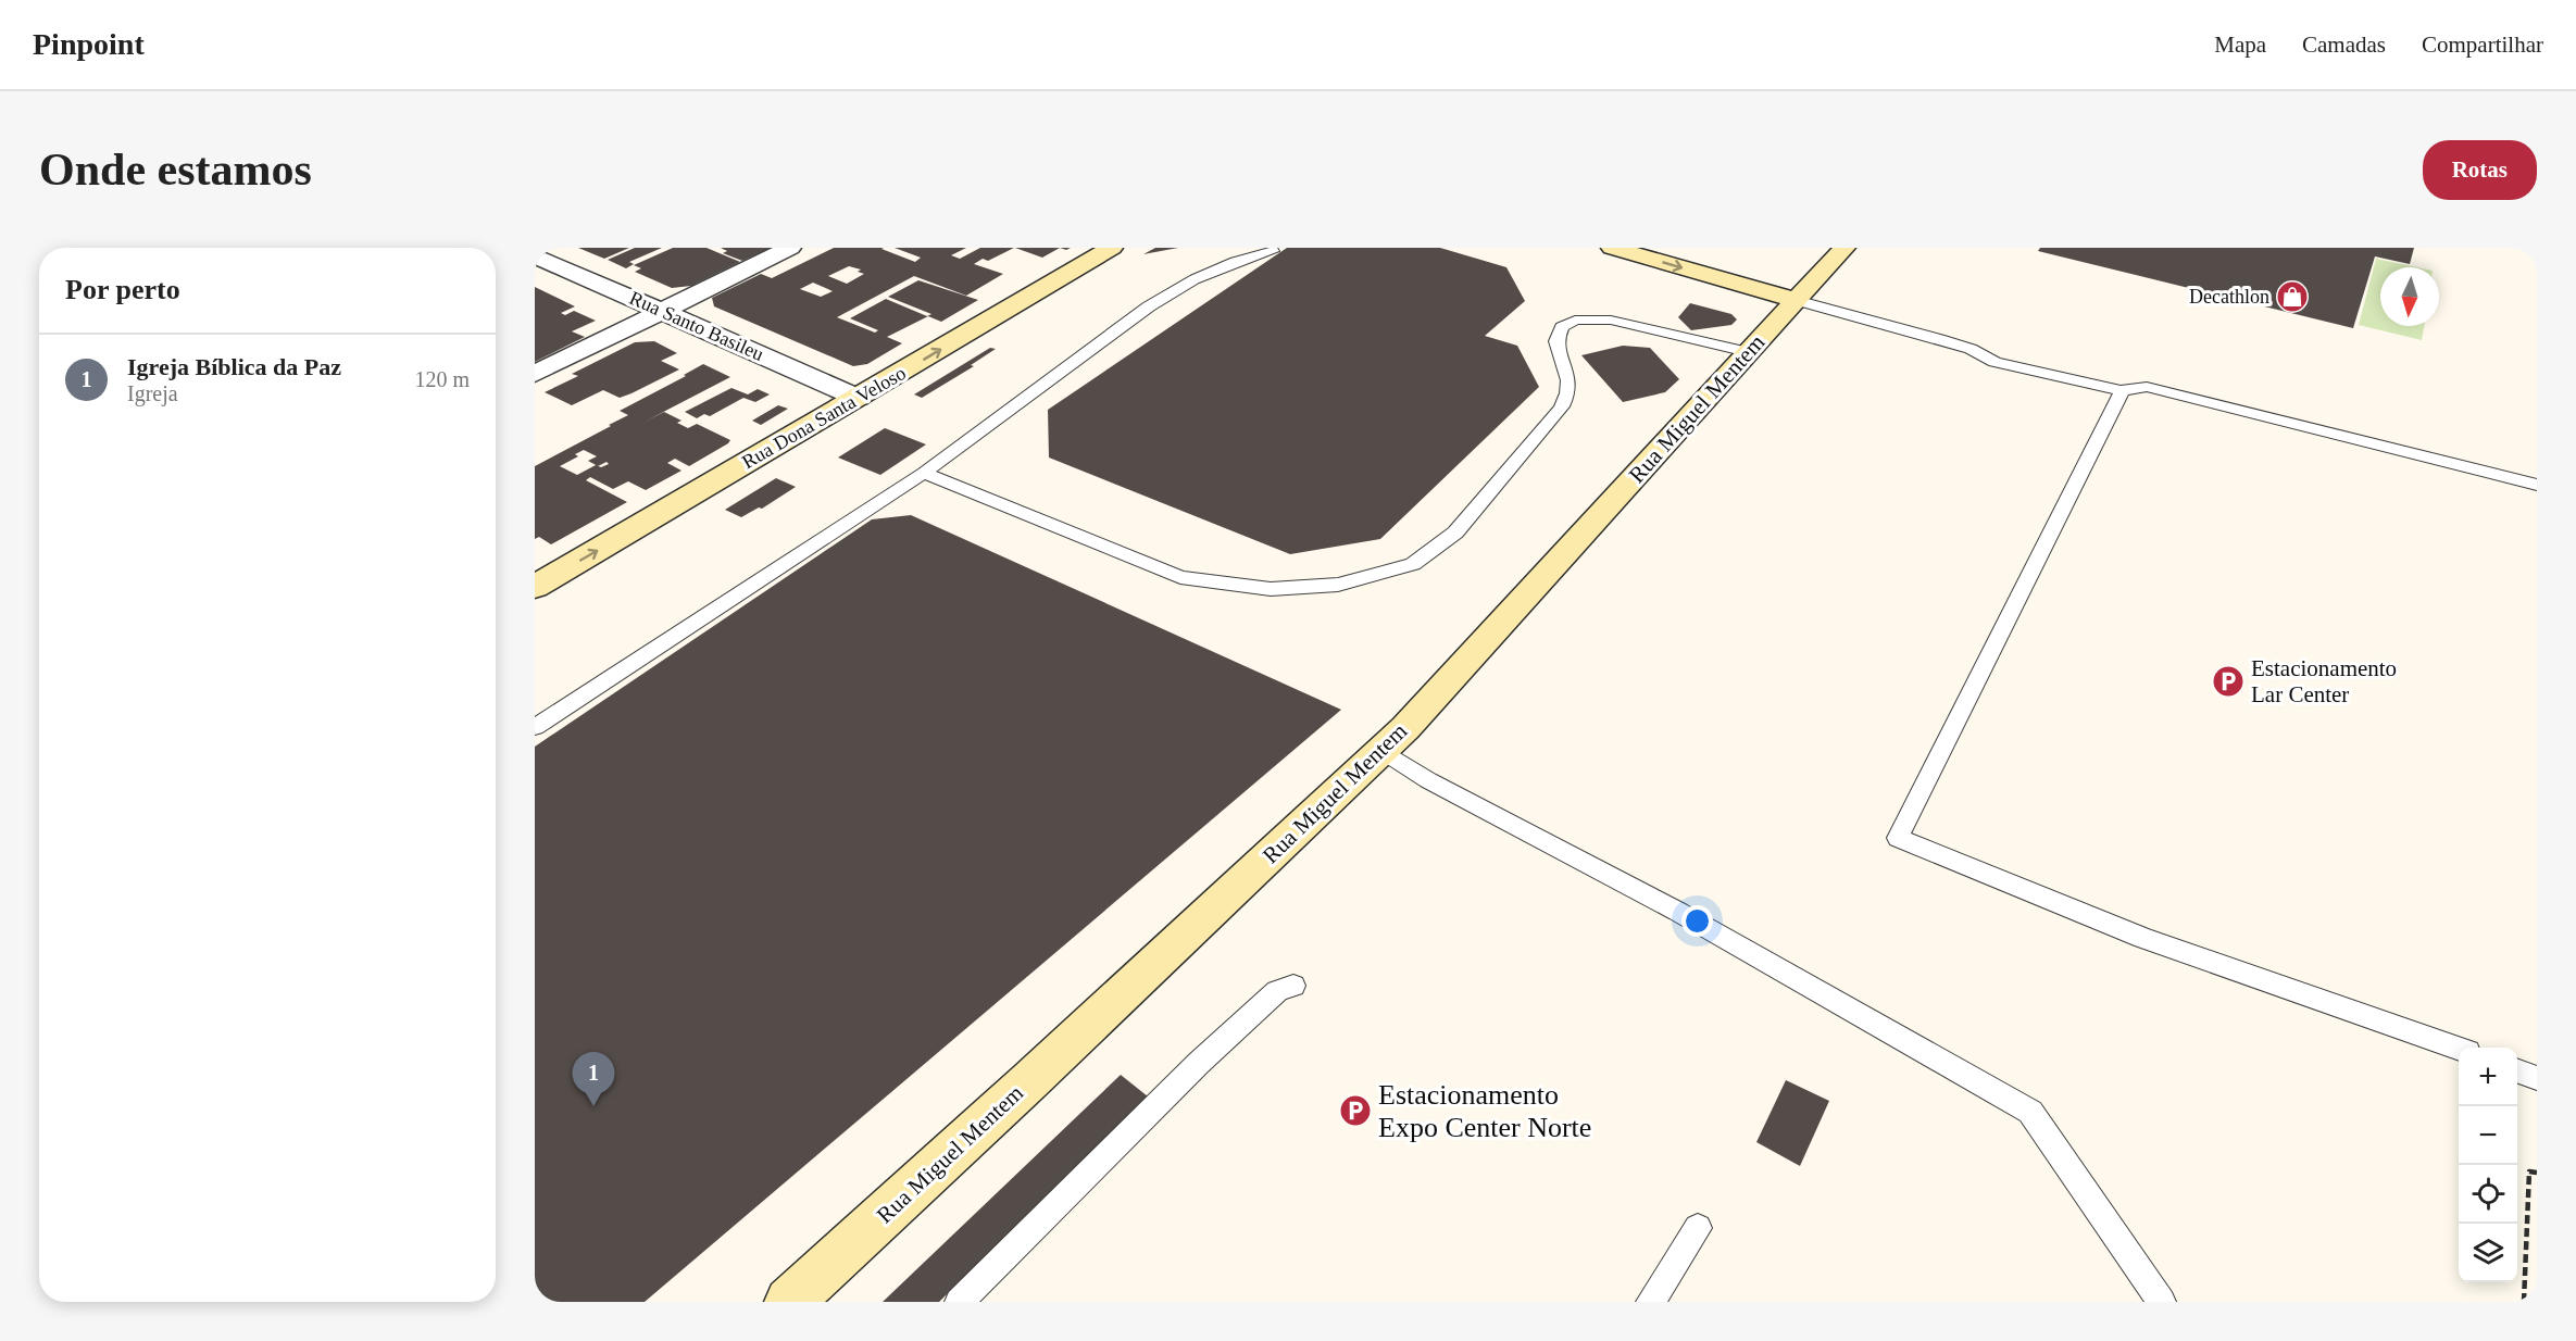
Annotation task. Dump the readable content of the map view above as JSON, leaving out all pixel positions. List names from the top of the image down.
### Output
{
  "streets": {
    "street": ["Rua Santo Basileu", "Rua Miguel Mentem", "Rua Dona Santa Veloso"]
  },
  "crossings": [
    ["Rua Santo Basileu", "Rua Dona Santa Veloso"]
  ],
  "places": {
    "shop": ["Decathlon"],
    "parking": ["Estacionamento Lar Center", "Estacionamento Expo Center Norte"]
  },
  "north": "bottom",
  "page": {
    "header": "Pinpoint",
    "nav": ["Mapa", "Camadas", "Compartilhar"],
    "buttons": "Rotas",
    "title": "Onde estamos",
    "heading": "Por perto",
    "list": [
      {
        "mark": "1",
        "name": "Igreja Bíblica da Paz",
        "note": "Igreja",
        "value": "120 m"
      }
    ],
    "map_buttons": ["+", "−"],
    "pins": "1"
  }
}
